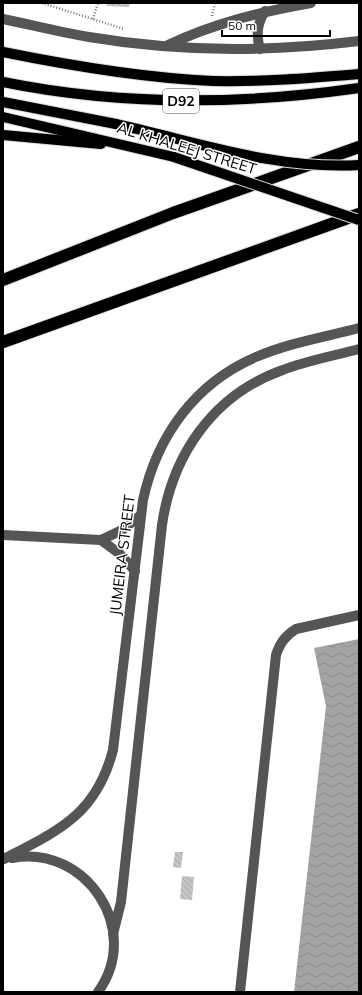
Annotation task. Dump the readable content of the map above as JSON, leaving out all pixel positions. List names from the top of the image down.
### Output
{
  "streets": {
    "main road": ["D92", "AL KHALEEJ STREET"],
    "street": ["JUMEIRA STREET"]
  },
  "scale_bar": "50 m"
}
